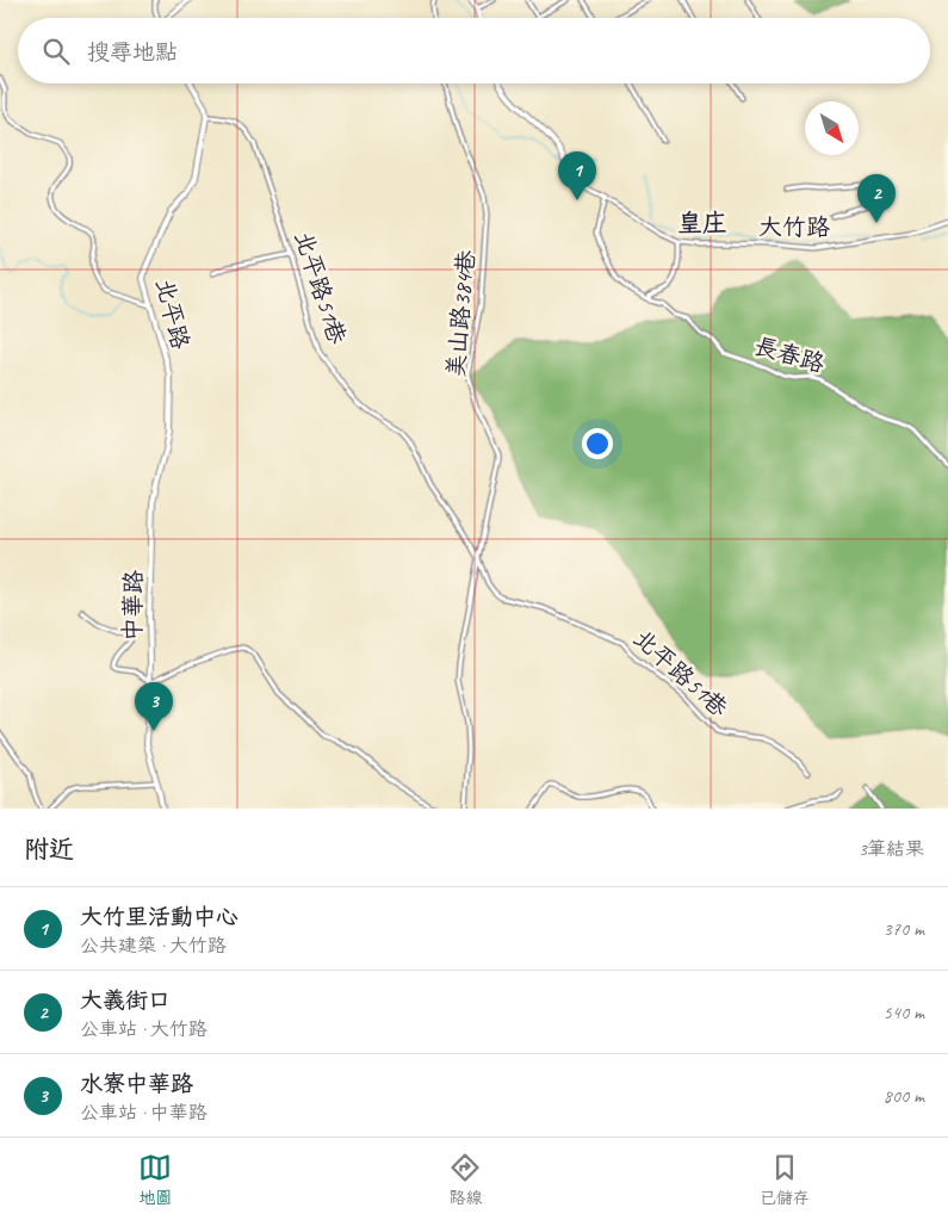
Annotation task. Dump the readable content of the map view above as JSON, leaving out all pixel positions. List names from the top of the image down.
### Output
{
  "streets": {
    "street": [
      "大竹路",
      "北平路51巷",
      "北平路",
      "美山路384巷",
      "長春路",
      "中華路"
    ]
  },
  "crossings": [
    ["大竹路", "長春路"],
    ["北平路51巷", "北平路"],
    ["北平路51巷", "美山路384巷"],
    ["北平路", "中華路"]
  ],
  "districts": ["皇庄"],
  "north": "bottom right",
  "page": {
    "search": "搜尋地點",
    "pins": ["1", "2", "3"],
    "heading": ["附近", "3筆結果"],
    "list": [
      {
        "mark": "1",
        "name": "大竹里活動中心",
        "note": "公共建築 · 大竹路",
        "value": "370 m"
      },
      {
        "mark": "2",
        "name": "大義街口",
        "note": "公車站 · 大竹路",
        "value": "540 m"
      },
      {
        "mark": "3",
        "name": "水寮中華路",
        "note": "公車站 · 中華路",
        "value": "800 m"
      }
    ],
    "nav": ["地圖", "路線", "已儲存"]
  }
}
